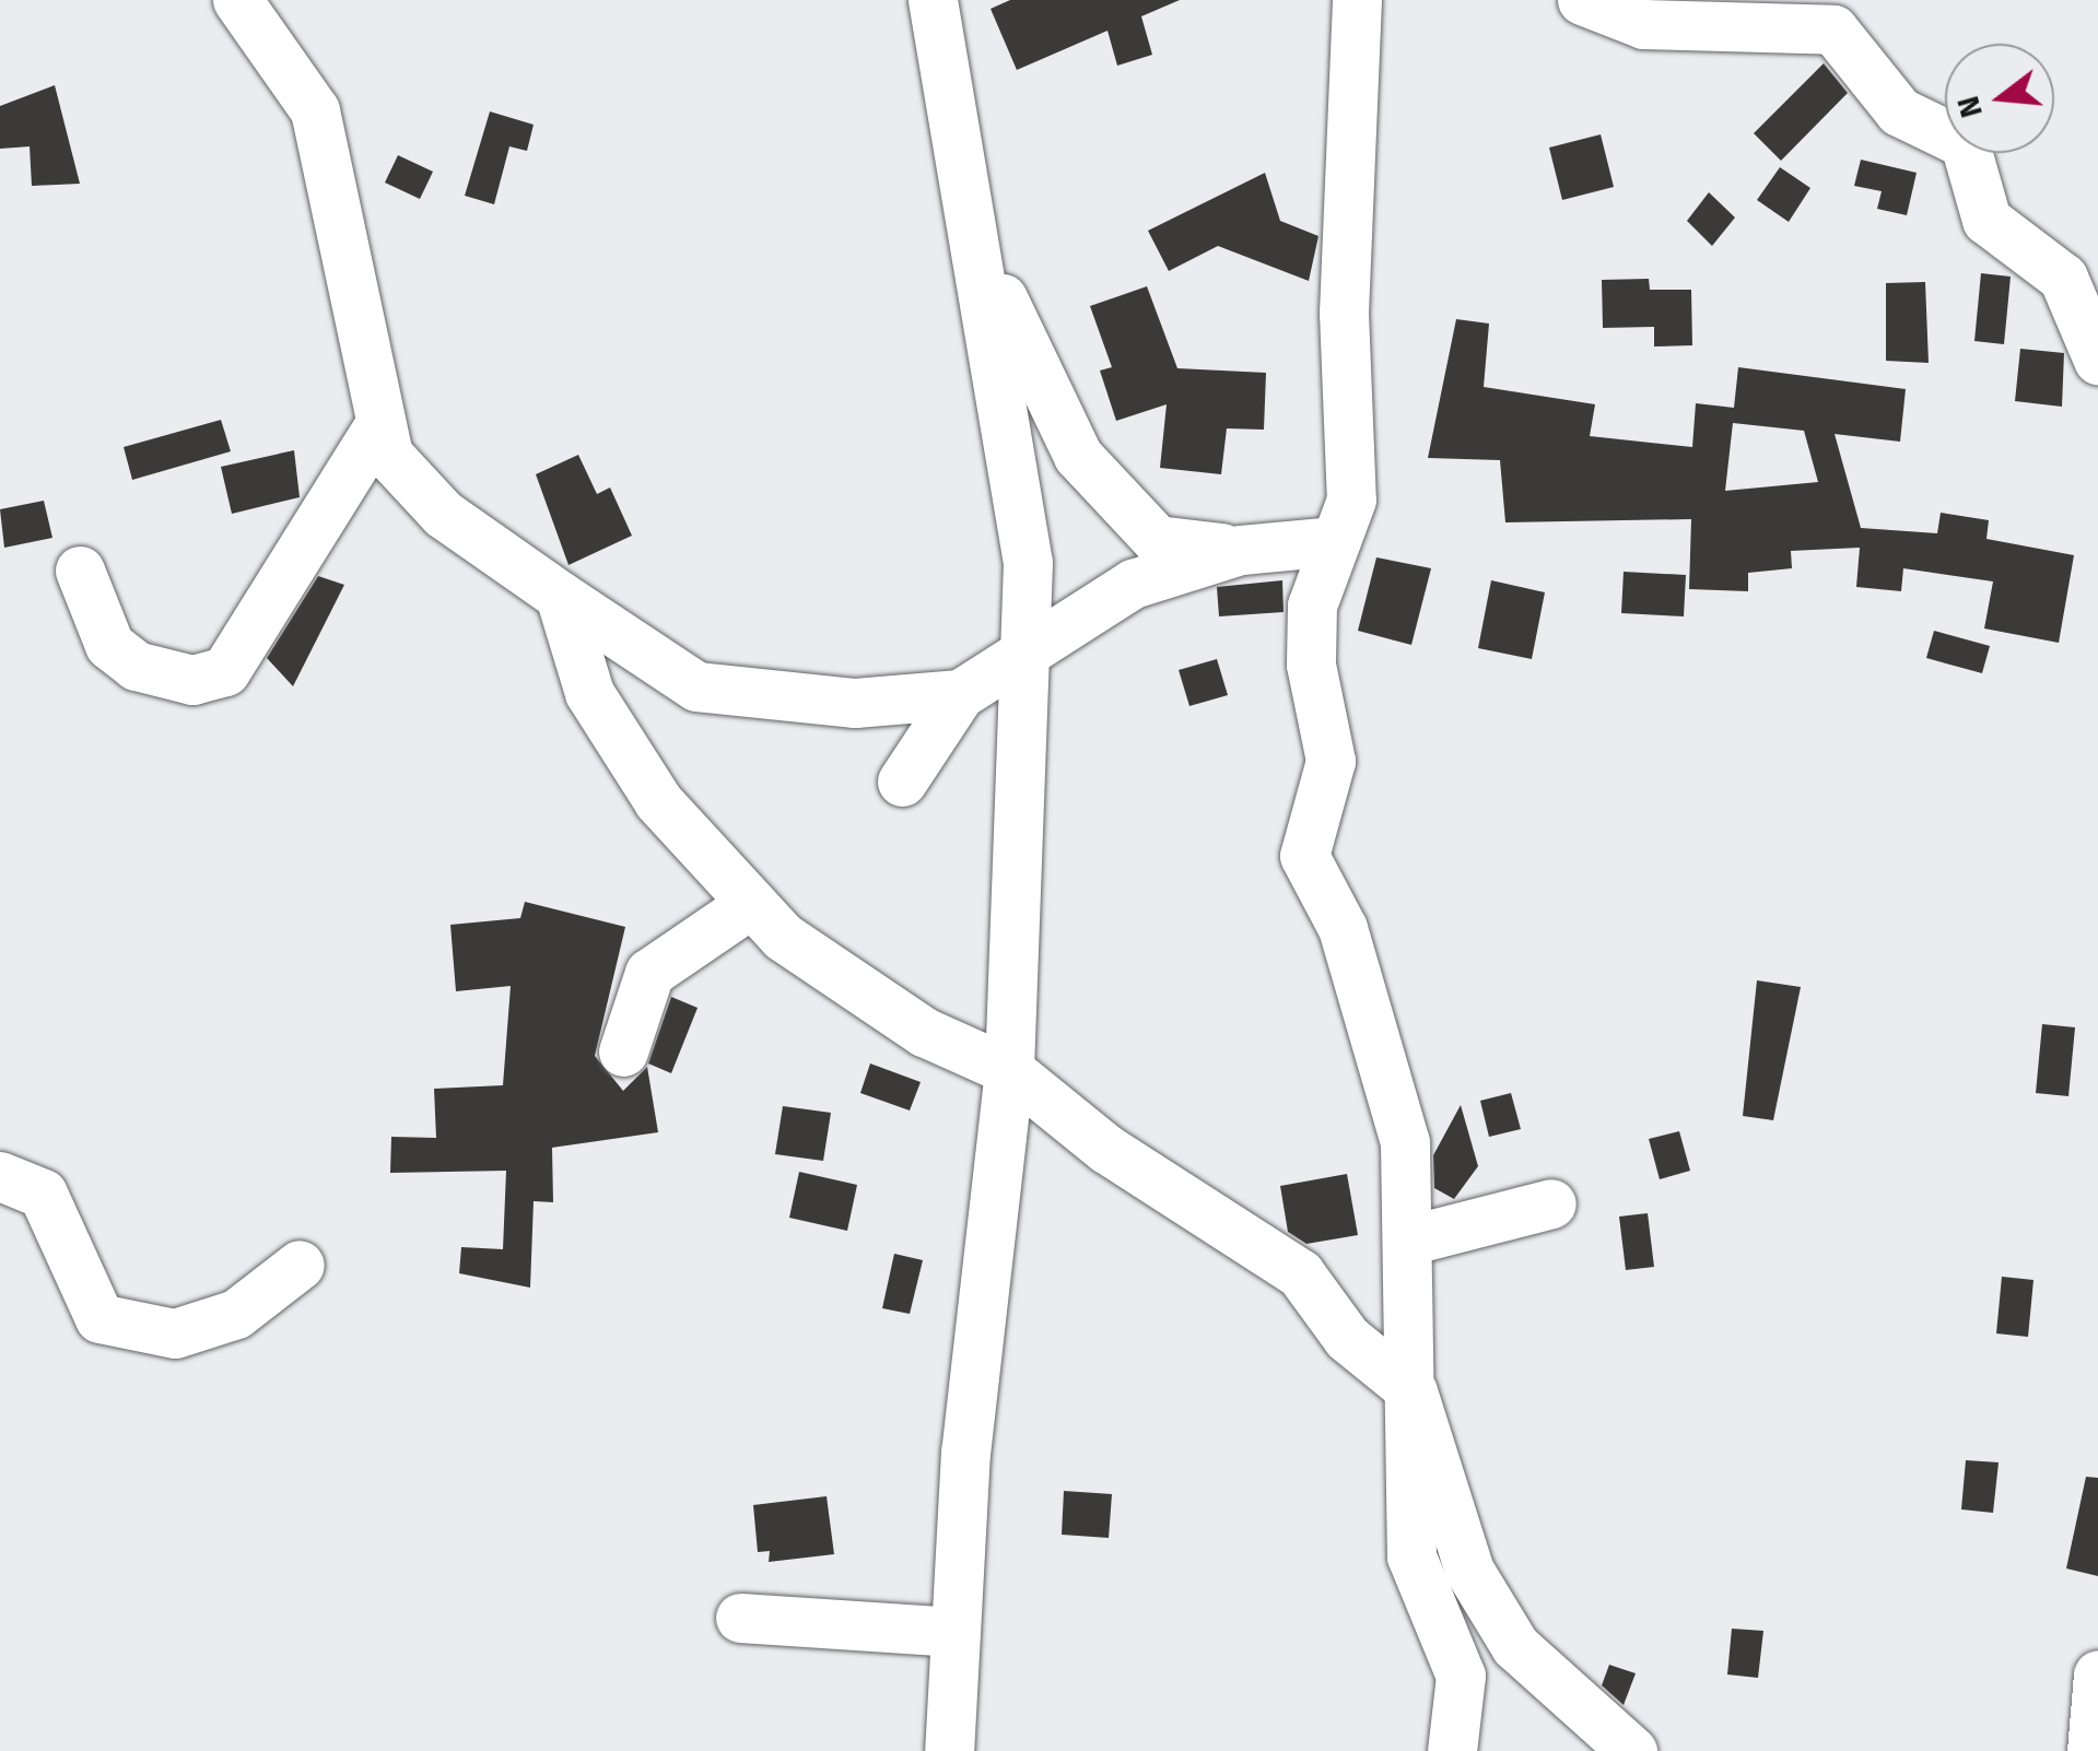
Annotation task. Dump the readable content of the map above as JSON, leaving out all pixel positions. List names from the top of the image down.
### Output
{
  "north": "left"
}
